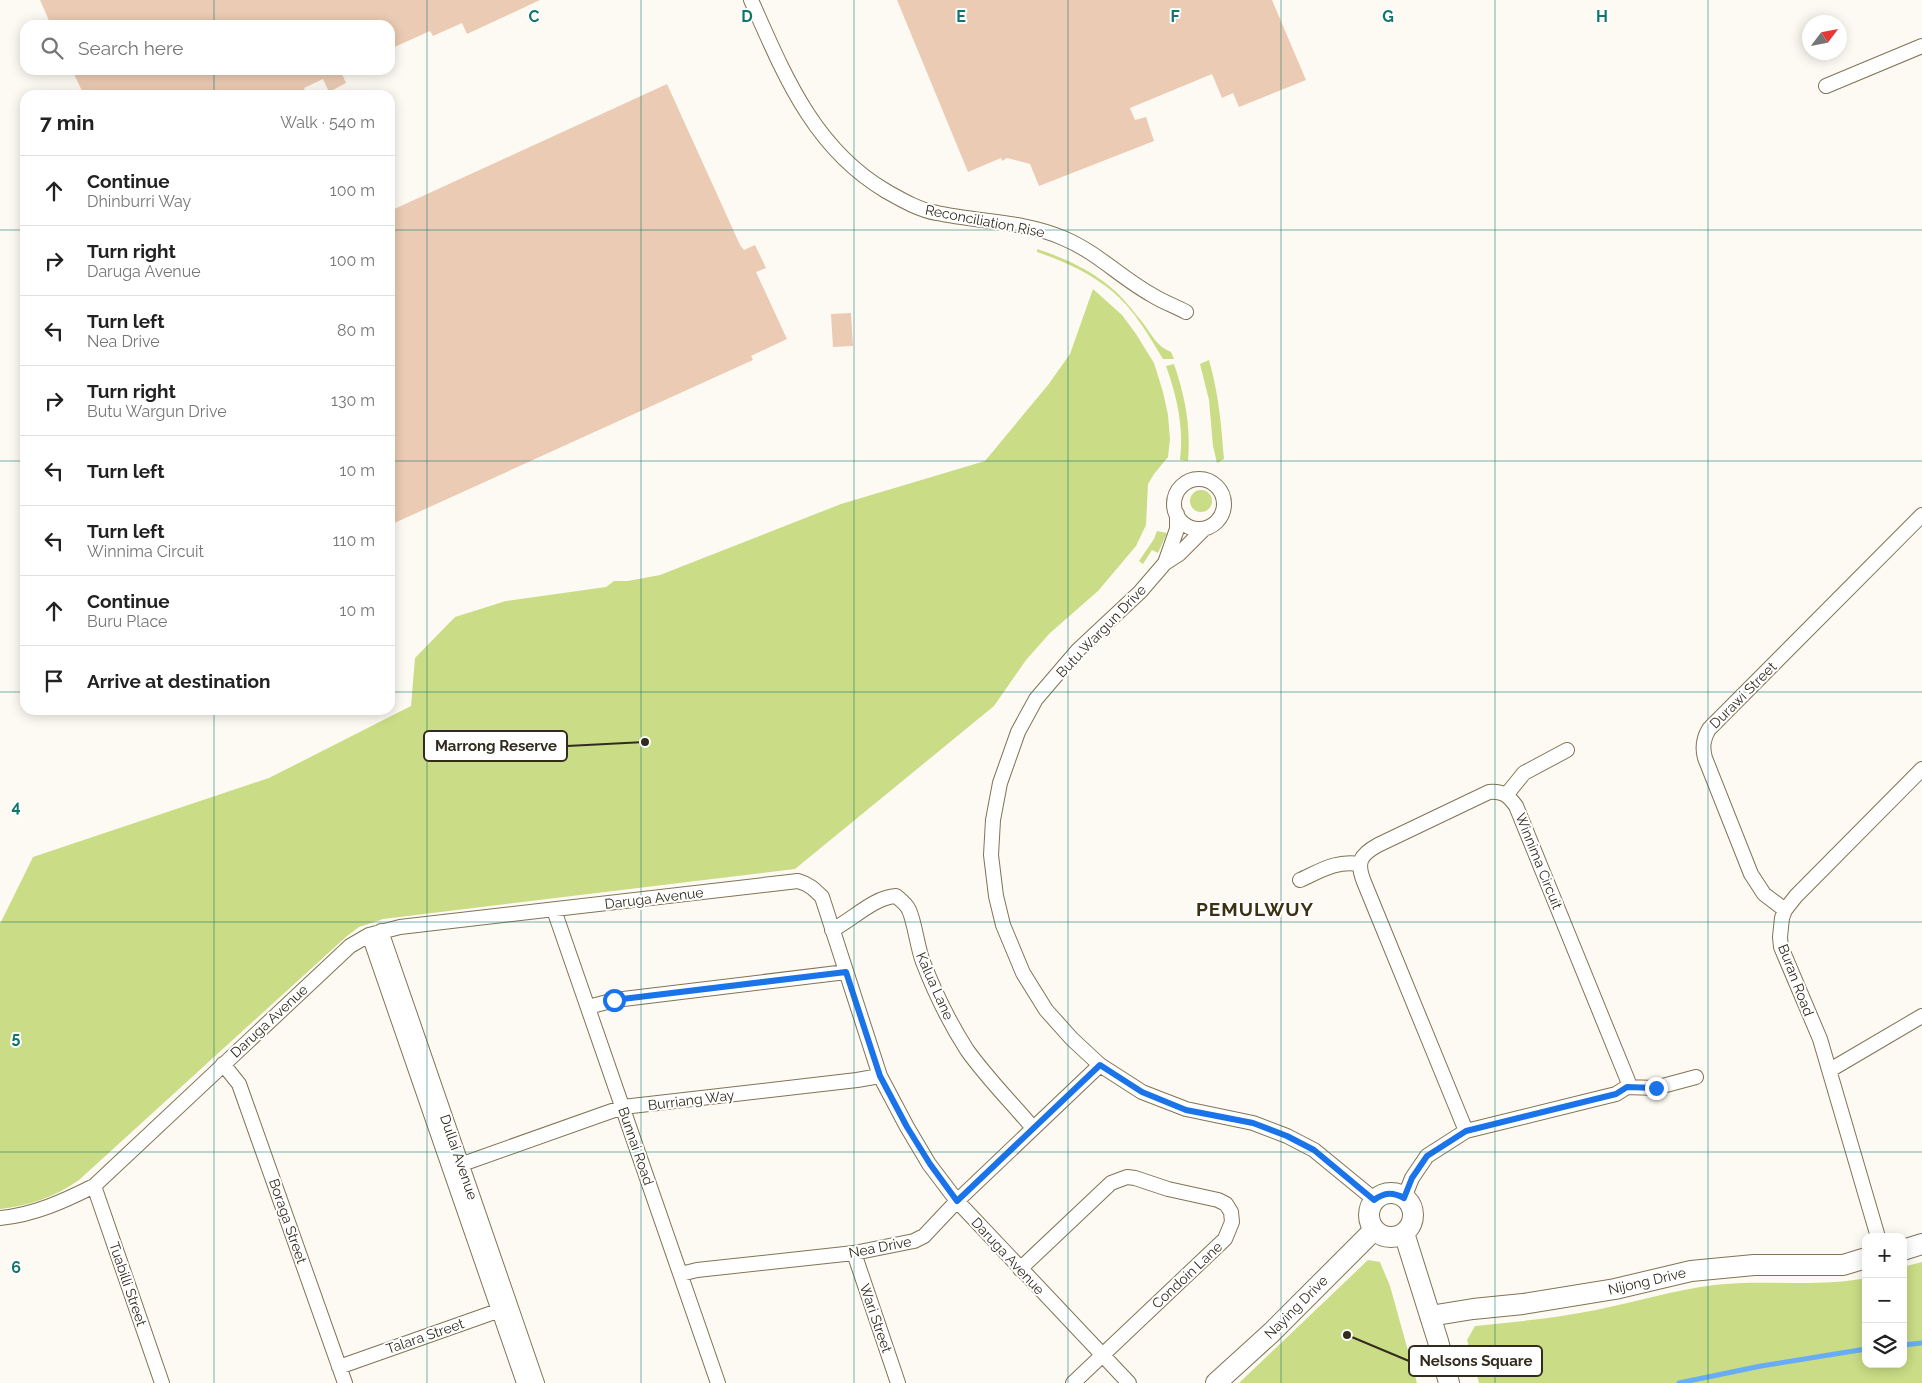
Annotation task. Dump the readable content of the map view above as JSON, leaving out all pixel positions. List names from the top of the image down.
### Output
{
  "streets": {
    "street": [
      "Reconciliation Rise",
      "Butu Wargun Drive",
      "Durawi Street",
      "Winnima Circuit",
      "Daruga Avenue",
      "Buran Road",
      "Kalua Lane",
      "Burriang Way",
      "Bunnai Road",
      "Dullai Avenue",
      "Boraga Street",
      "Nea Drive",
      "Condoin Lane",
      "Nijong Drive",
      "Tuabilli Street",
      "Naying Drive",
      "Wari Street",
      "Talara Street"
    ]
  },
  "crossings": [
    ["Butu Wargun Drive", "Nea Drive"],
    ["Butu Wargun Drive", "Naying Drive"],
    ["Durawi Street", "Buran Road"],
    ["Daruga Avenue", "Kalua Lane"],
    ["Daruga Avenue", "Burriang Way"],
    ["Daruga Avenue", "Bunnai Road"],
    ["Daruga Avenue", "Dullai Avenue"],
    ["Daruga Avenue", "Boraga Street"],
    ["Daruga Avenue", "Nea Drive"],
    ["Daruga Avenue", "Condoin Lane"],
    ["Daruga Avenue", "Tuabilli Street"],
    ["Kalua Lane", "Nea Drive"],
    ["Burriang Way", "Bunnai Road"],
    ["Burriang Way", "Dullai Avenue"],
    ["Bunnai Road", "Nea Drive"],
    ["Dullai Avenue", "Talara Street"],
    ["Boraga Street", "Talara Street"],
    ["Nea Drive", "Wari Street"]
  ],
  "districts": ["PEMULWUY"],
  "places": ["Marrong Reserve", "Nelsons Square"],
  "north": "top right",
  "page": {
    "search": "Search here",
    "heading": ["7 min", "Walk · 540 m"],
    "list": [
      ["Continue", "Dhinburri Way", "100 m"],
      ["Turn right", "Daruga Avenue", "100 m"],
      ["Turn left", "Nea Drive", "80 m"],
      ["Turn right", "Butu Wargun Drive", "130 m"],
      ["Turn left", "10 m"],
      ["Turn left", "Winnima Circuit", "110 m"],
      ["Continue", "Buru Place", "10 m"],
      "Arrive at destination"
    ],
    "map_buttons": ["+", "−"]
  },
  "grid": {
    "columns": [
      "C",
      "D",
      "E",
      "F",
      "G",
      "H"
    ],
    "rows": ["4", "5", "6"]
  }
}
